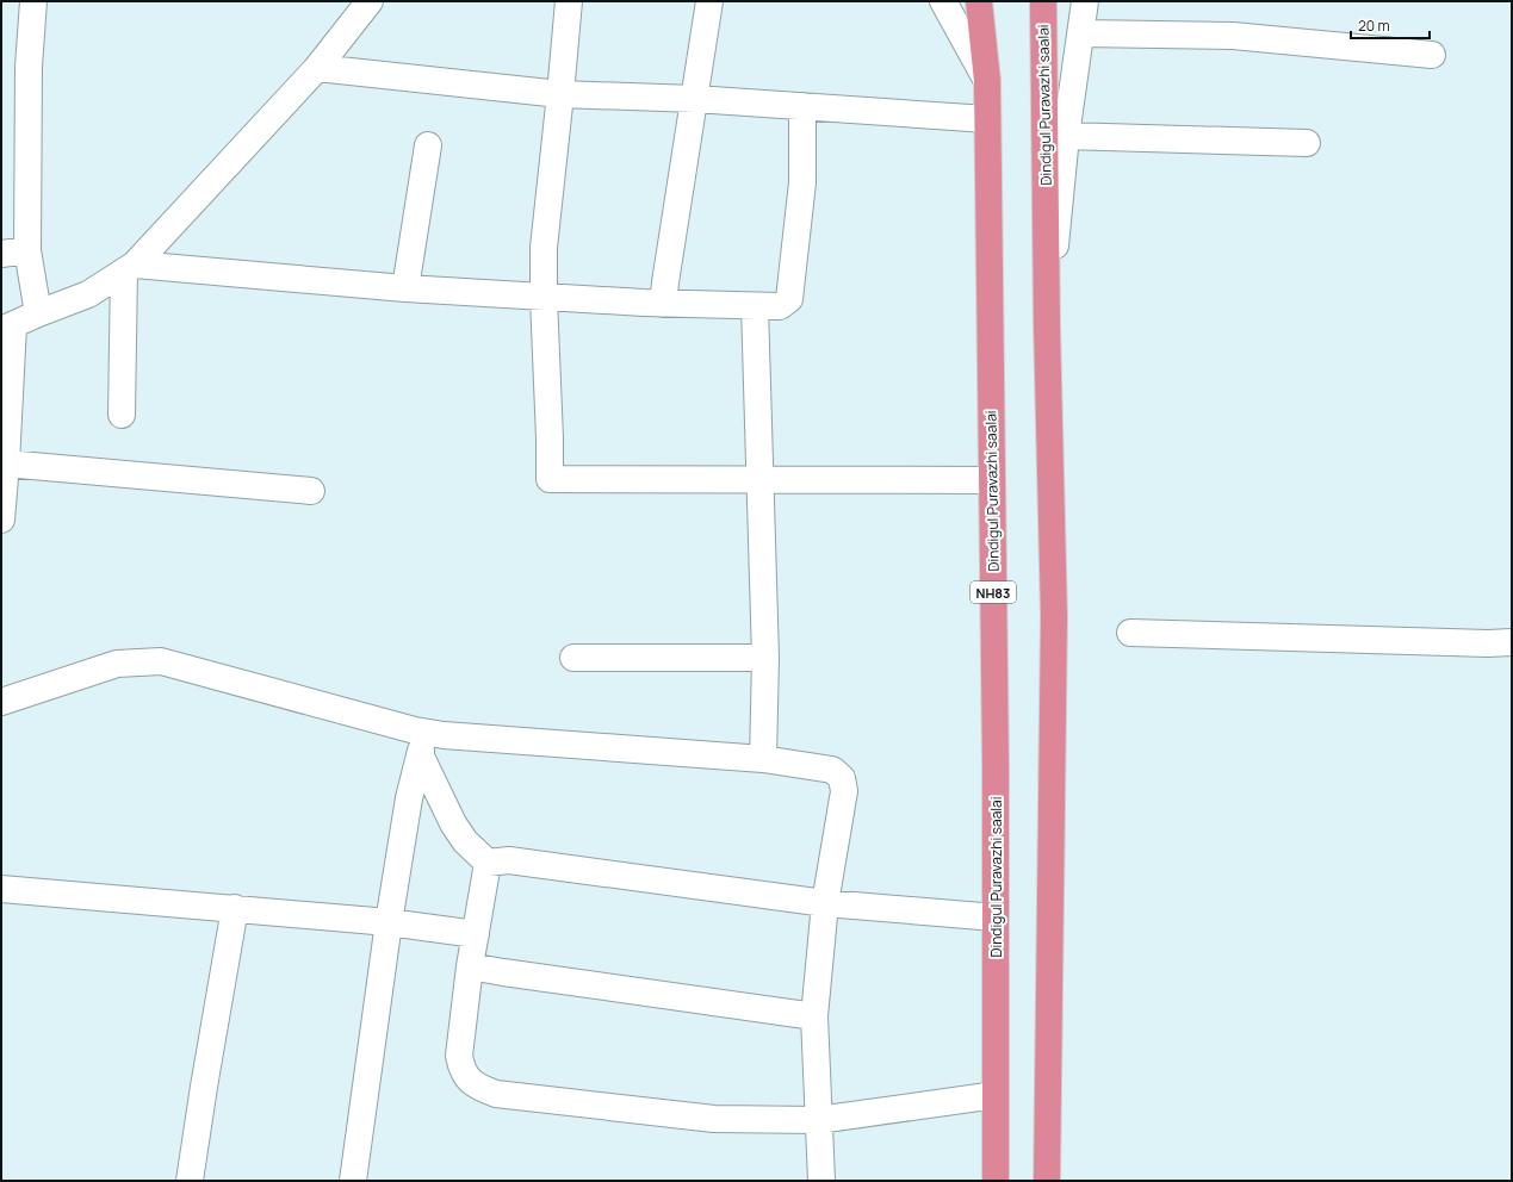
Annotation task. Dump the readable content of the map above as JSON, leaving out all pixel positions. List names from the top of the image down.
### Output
{
  "streets": {
    "highway": ["Dindigul Puravazhi saalai", "NH83"]
  },
  "scale_bar": "20 m"
}
